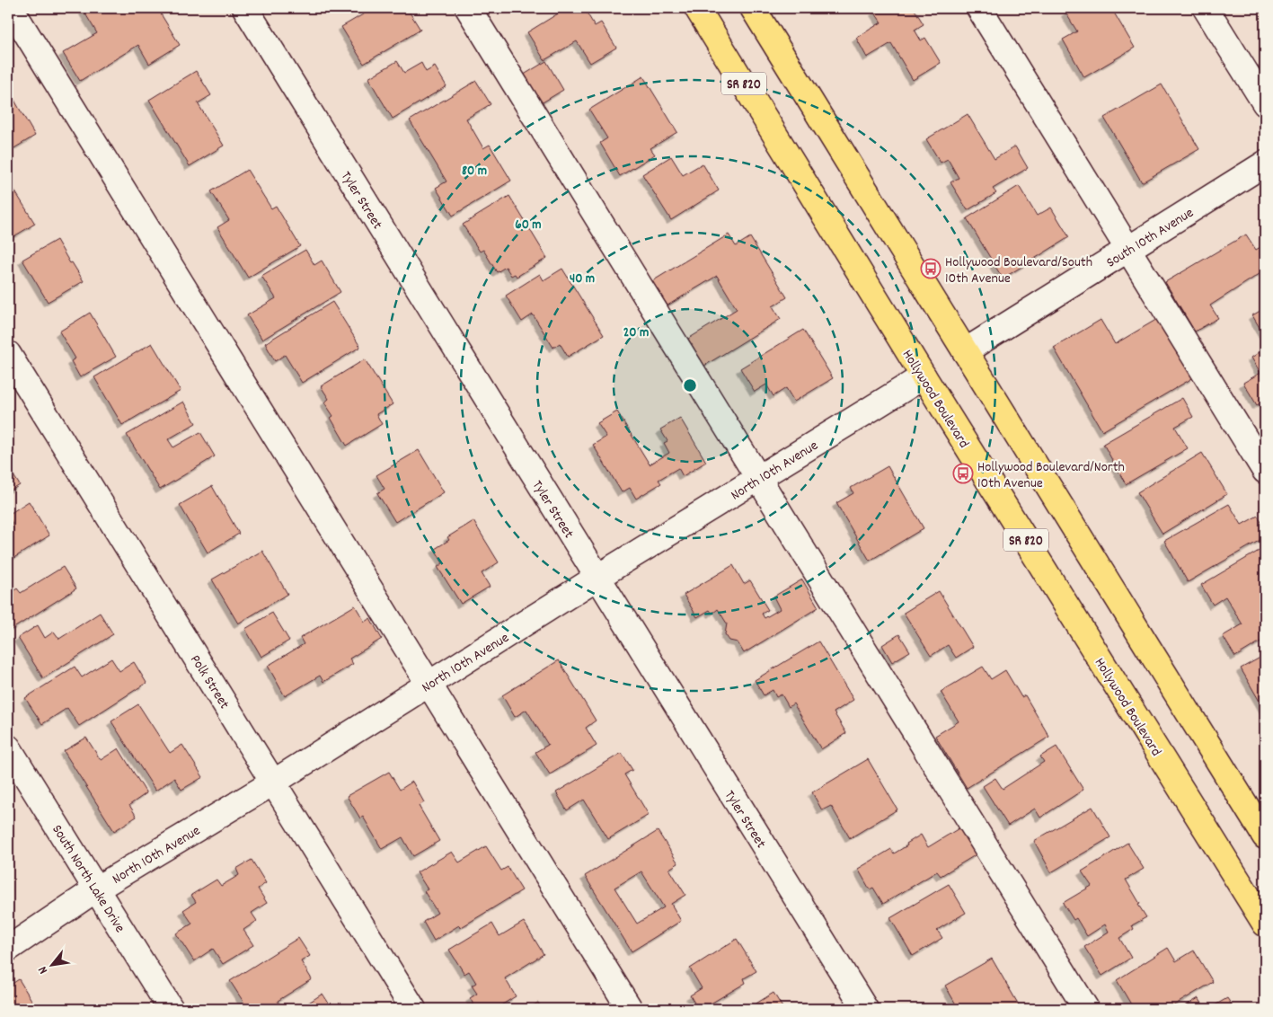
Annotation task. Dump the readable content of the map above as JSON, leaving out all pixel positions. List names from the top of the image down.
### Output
{
  "streets": {
    "main road": ["SR 820", "Hollywood Boulevard"],
    "street": [
      "Tyler Street",
      "South 10th Avenue",
      "North 10th Avenue",
      "Polk Street",
      "South North Lake Drive"
    ]
  },
  "crossings": [
    ["SR 820", "South 10th Avenue"],
    ["Tyler Street", "North 10th Avenue"],
    ["Hollywood Boulevard", "North 10th Avenue"],
    ["North 10th Avenue", "Polk Street"],
    ["North 10th Avenue", "South North Lake Drive"]
  ],
  "places": {
    "bus stop": ["Hollywood Boulevard/South 10th Avenue", "Hollywood Boulevard/North 10th Avenue"]
  },
  "north": "bottom left",
  "rings": [
    "80 m",
    "60 m",
    "40 m",
    "20 m"
  ]
}
